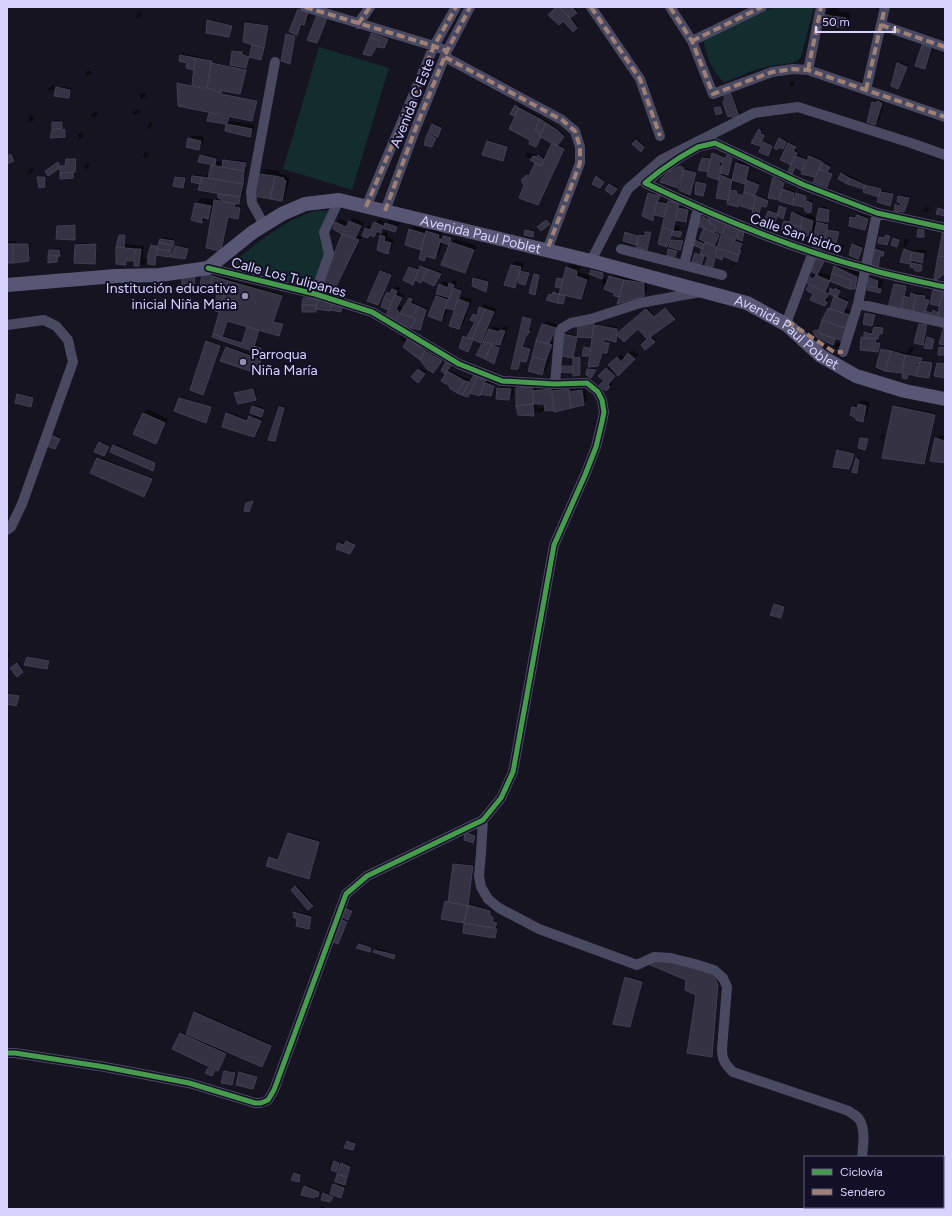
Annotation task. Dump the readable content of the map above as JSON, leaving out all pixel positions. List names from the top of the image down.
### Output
{
  "streets": {
    "main road": ["Avenida Paul Poblet"],
    "street": ["Avenida C Este", "Calle San Isidro", "Calle Los Tulipanes"]
  },
  "crossings": [
    ["Avenida C Este", "Avenida Paul Poblet"],
    ["Avenida Paul Poblet", "Calle Los Tulipanes"]
  ],
  "places": ["Institución educativa inicial Niña Maria", "Parroqua Niña María"],
  "legend": ["Ciclovía", "Sendero"],
  "scale_bar": "50 m"
}
